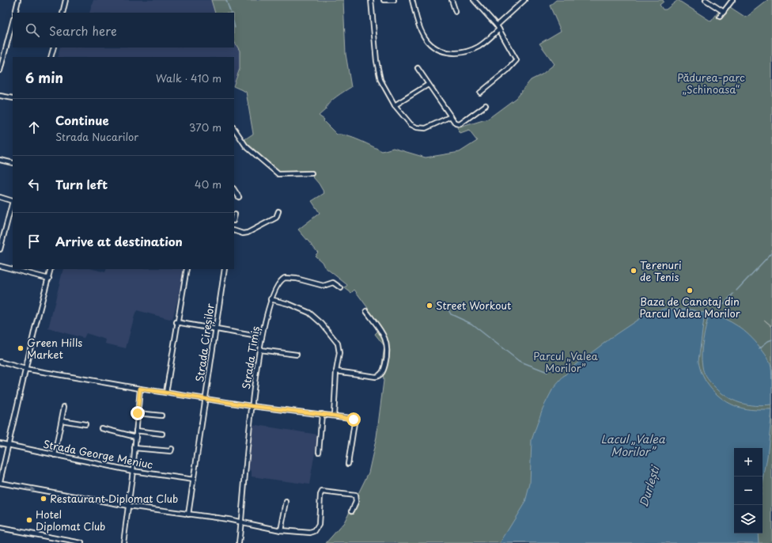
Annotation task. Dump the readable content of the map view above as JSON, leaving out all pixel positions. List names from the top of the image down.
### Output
{
  "streets": {
    "street": ["Strada Cireșilor", "Strada Timiș", "Strada George Meniuc"]
  },
  "crossings": [
    ["Strada Cireșilor", "Strada George Meniuc"]
  ],
  "water": ["Lacul „Valea Morilor”", "Durlești"],
  "parks": ["Pădurea-parc „Schinoasa“", "Parcul „Valea Morilor”"],
  "places": [
    "Terenuri de Tenis",
    "Baza de Canotaj din Parcul Valea Morilor",
    "Street Workout",
    "Green Hills Market",
    "Restaurant Diplomat Club",
    "Hotel Diplomat Club"
  ],
  "page": {
    "search": "Search here",
    "heading": ["6 min", "Walk · 410 m"],
    "list": [
      ["Continue", "Strada Nucarilor", "370 m"],
      ["Turn left", "40 m"],
      "Arrive at destination"
    ],
    "map_buttons": ["+", "−"]
  }
}
